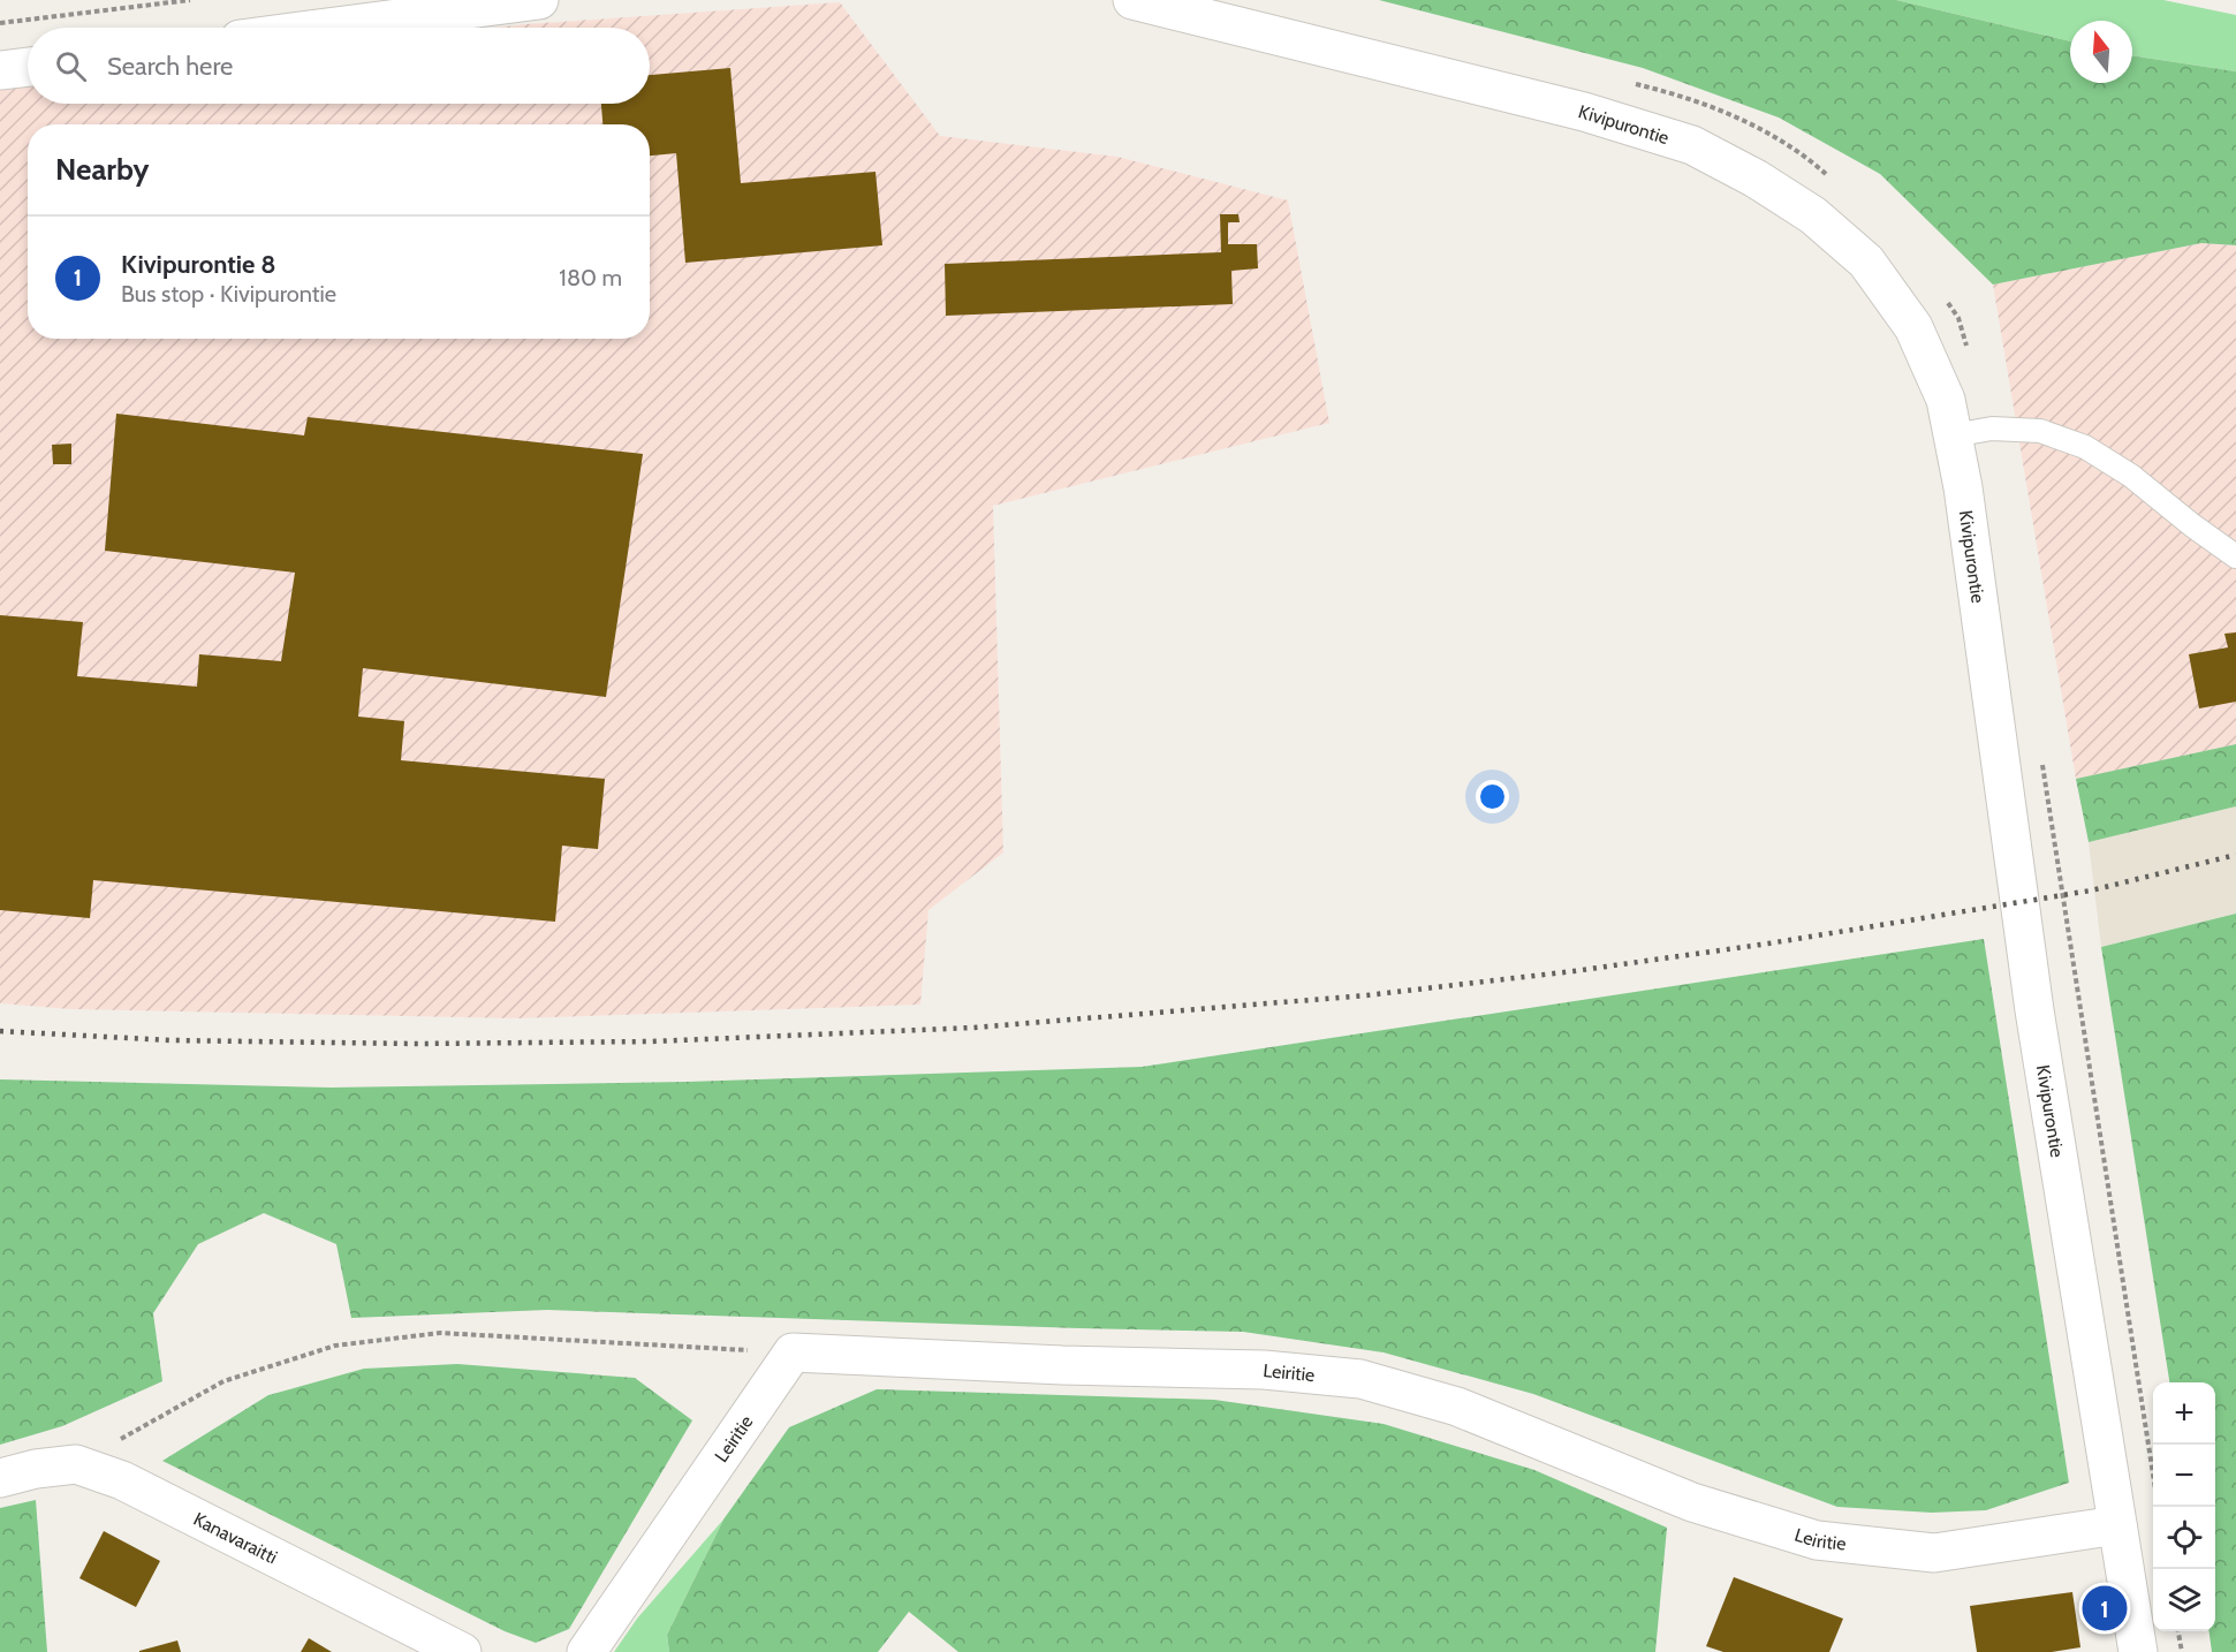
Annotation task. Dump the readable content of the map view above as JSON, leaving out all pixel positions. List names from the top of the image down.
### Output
{
  "streets": {
    "street": ["Kivipurontie", "Leiritie", "Kanavaraitti"]
  },
  "crossings": [
    ["Kivipurontie", "Leiritie"]
  ],
  "north": "top",
  "page": {
    "search": "Search here",
    "heading": "Nearby",
    "list": [
      {
        "mark": "1",
        "name": "Kivipurontie 8",
        "note": "Bus stop · Kivipurontie",
        "value": "180 m"
      }
    ],
    "map_buttons": ["+", "−"],
    "pins": "1"
  }
}
